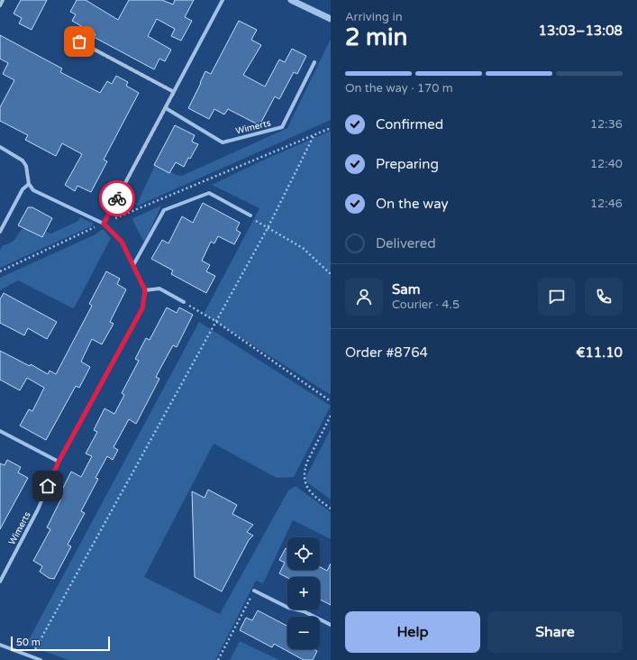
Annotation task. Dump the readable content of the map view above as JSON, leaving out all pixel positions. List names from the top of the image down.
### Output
{
  "streets": {
    "street": ["Wimerts"]
  },
  "scale_bar": "50 m",
  "page": {
    "heading": ["2 min", "Arriving in", "13:03–13:08"],
    "panel": [
      "Sam",
      "Courier · 4.5",
      "Order #8764",
      "€11.10"
    ],
    "bar": "On the way · 170 m",
    "list": [
      ["Confirmed", "12:36"],
      ["Preparing", "12:40"],
      ["On the way", "12:46"],
      "Delivered"
    ],
    "map_buttons": ["+", "−"],
    "buttons": ["Help", "Share"],
    "scale": "50 m"
  }
}
